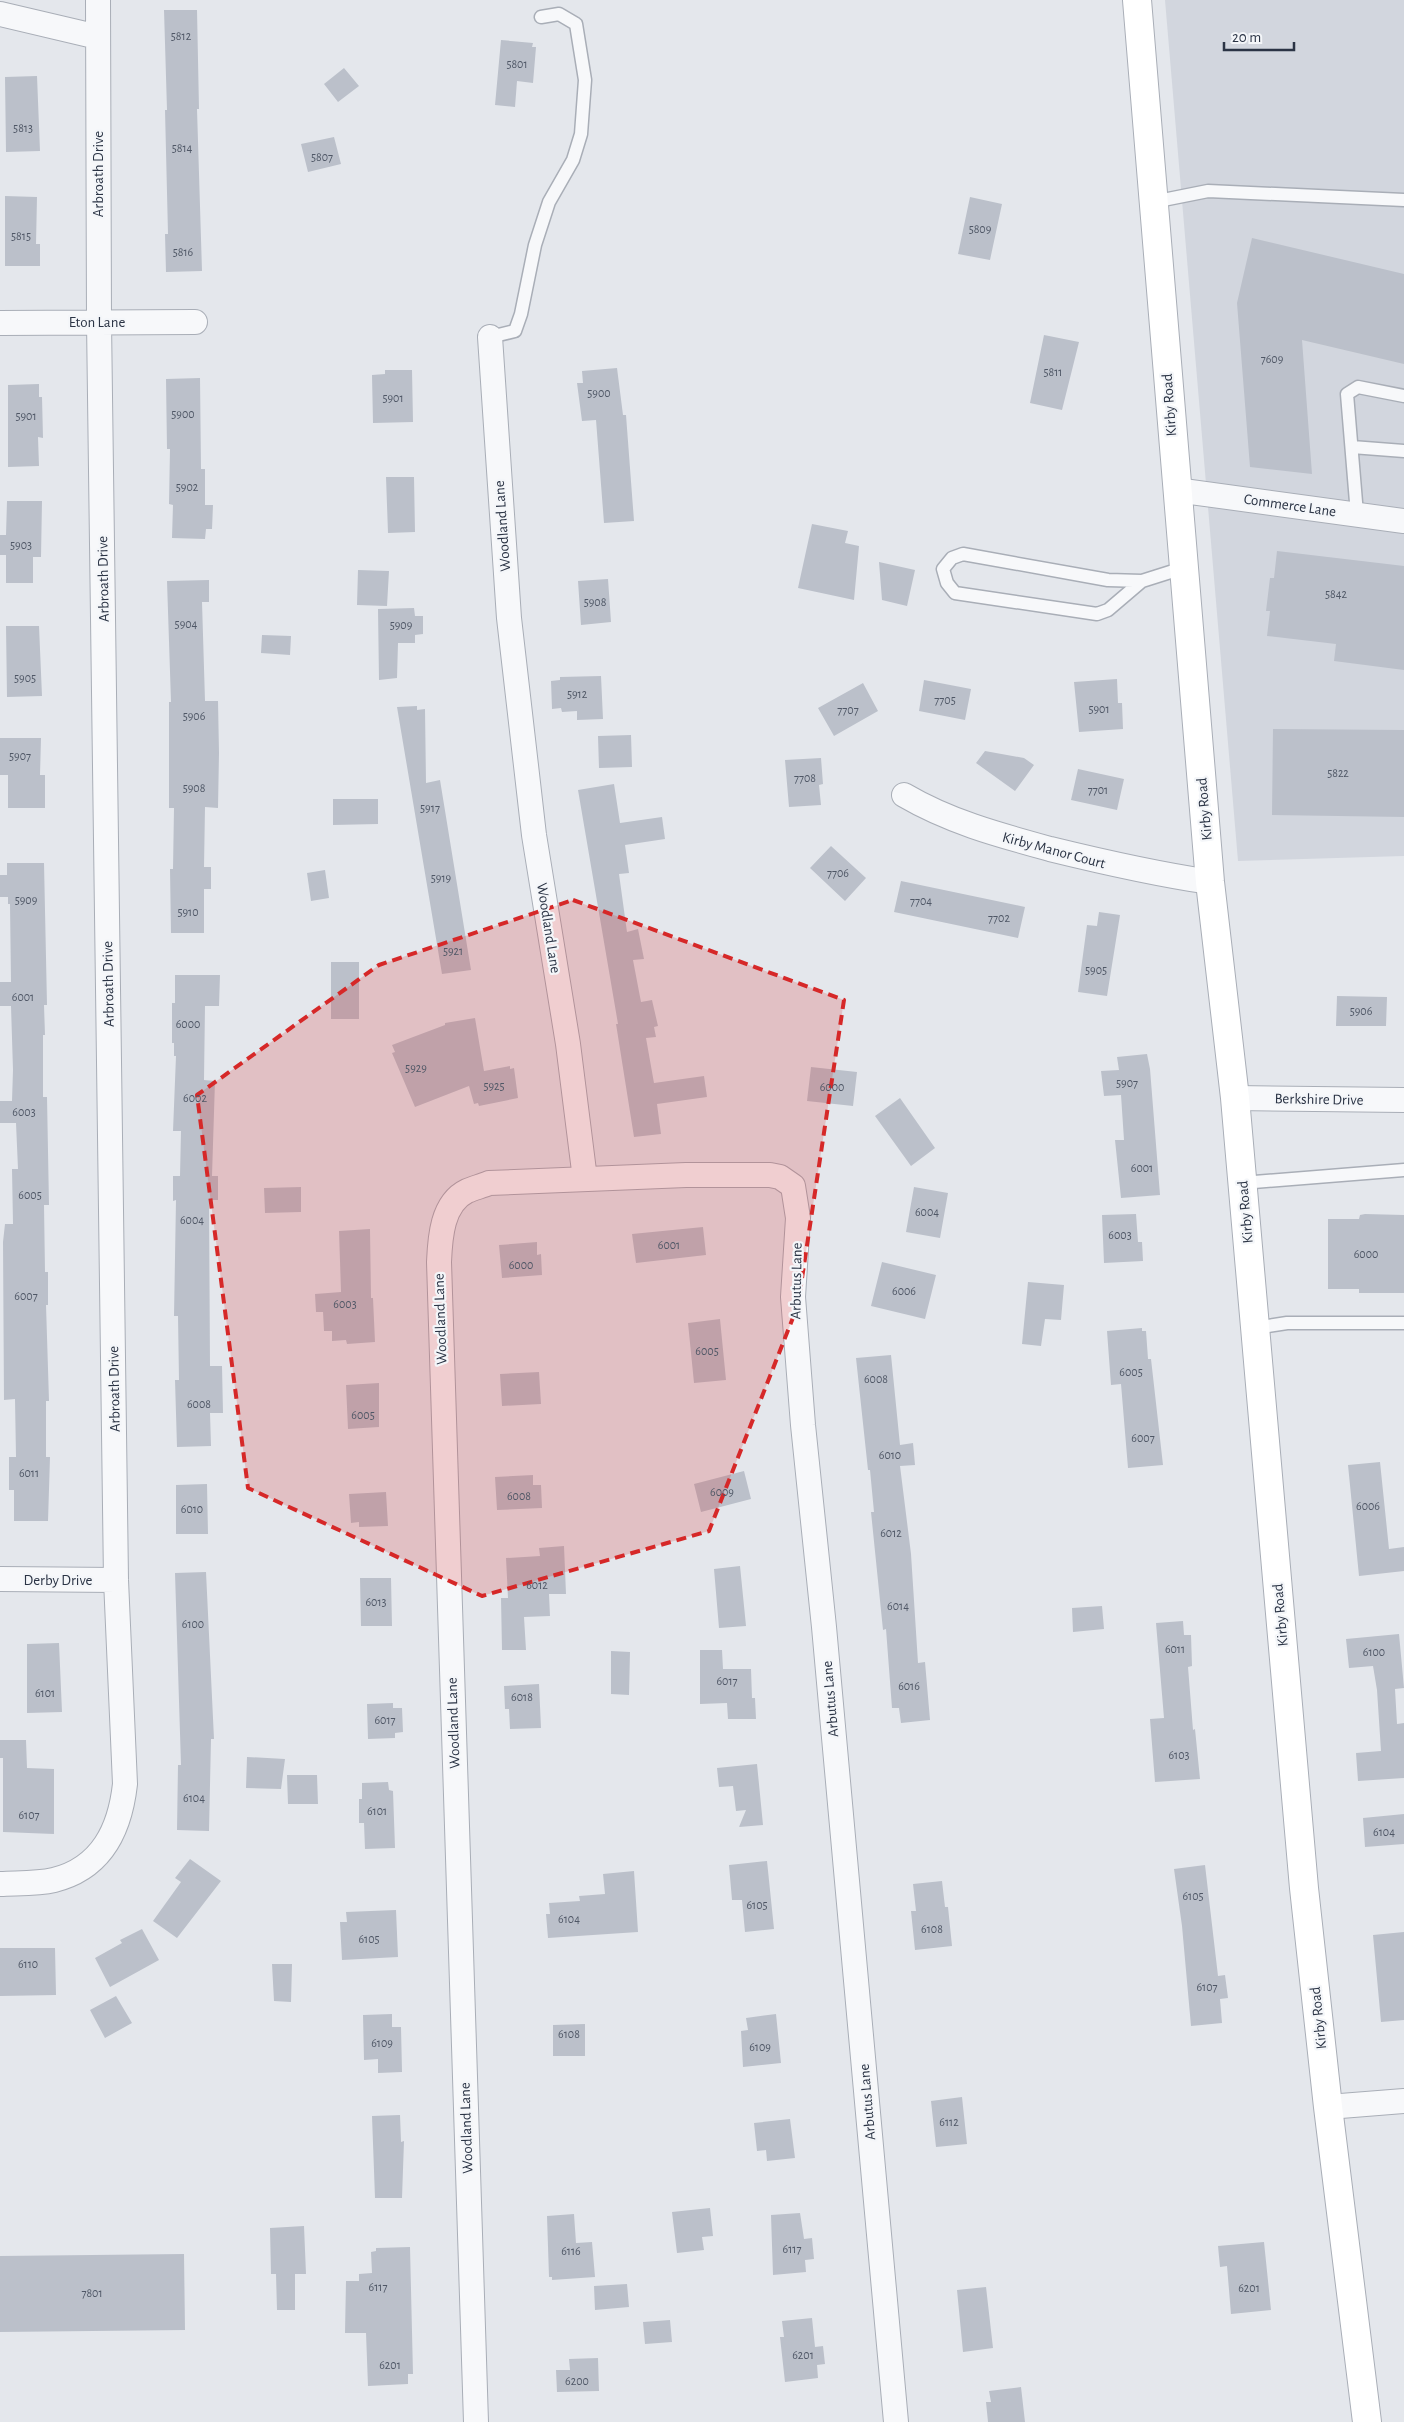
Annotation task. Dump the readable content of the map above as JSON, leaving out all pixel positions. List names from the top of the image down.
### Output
{
  "streets": {
    "main road": ["Kirby Road"],
    "street": [
      "Arbroath Drive",
      "Eton Lane",
      "Commerce Lane",
      "Woodland Lane",
      "Kirby Manor Court",
      "Berkshire Drive",
      "Arbutus Lane",
      "Derby Drive"
    ]
  },
  "crossings": [
    ["Arbroath Drive", "Eton Lane"],
    ["Arbroath Drive", "Derby Drive"],
    ["Kirby Road", "Commerce Lane"],
    ["Kirby Road", "Kirby Manor Court"],
    ["Kirby Road", "Berkshire Drive"],
    ["Woodland Lane", "Arbutus Lane"]
  ],
  "house_numbers": [
    "5812",
    "5801",
    "5813",
    "5814",
    "5807",
    "5809",
    "5815",
    "5816",
    "7609",
    "5811",
    "5900",
    "5901",
    "5900",
    "5901",
    "5902",
    "5903",
    "5842",
    "5908",
    "5904",
    "5909",
    "5905",
    "5912",
    "7705",
    "5901",
    "7707",
    "5906",
    "5907",
    "5822",
    "7708",
    "5908",
    "7701",
    "5917",
    "7706",
    "5919",
    "5909",
    "7704",
    "5910",
    "7702",
    "5921",
    "5905",
    "6001",
    "5906",
    "6000",
    "5929",
    "5907",
    "5925",
    "6000",
    "6002",
    "6003",
    "6001",
    "6005",
    "6004",
    "6004",
    "6003",
    "6001",
    "6000",
    "6000",
    "6006",
    "6007",
    "6003",
    "6005",
    "6005",
    "6008",
    "6008",
    "6005",
    "6007",
    "6010",
    "6011",
    "6009",
    "6008",
    "6006",
    "6010",
    "6012",
    "6012",
    "6013",
    "6014",
    "6100",
    "6011",
    "6100",
    "6017",
    "6016",
    "6101",
    "6018",
    "6017",
    "6103",
    "6104",
    "6101",
    "6107",
    "6104",
    "6105",
    "6105",
    "6104",
    "6108",
    "6105",
    "6110",
    "6107",
    "6108",
    "6109",
    "6109",
    "6112",
    "6117",
    "6116",
    "6117",
    "6201",
    "7801",
    "6201",
    "6201",
    "6200"
  ],
  "scale_bar": "20 m"
}
